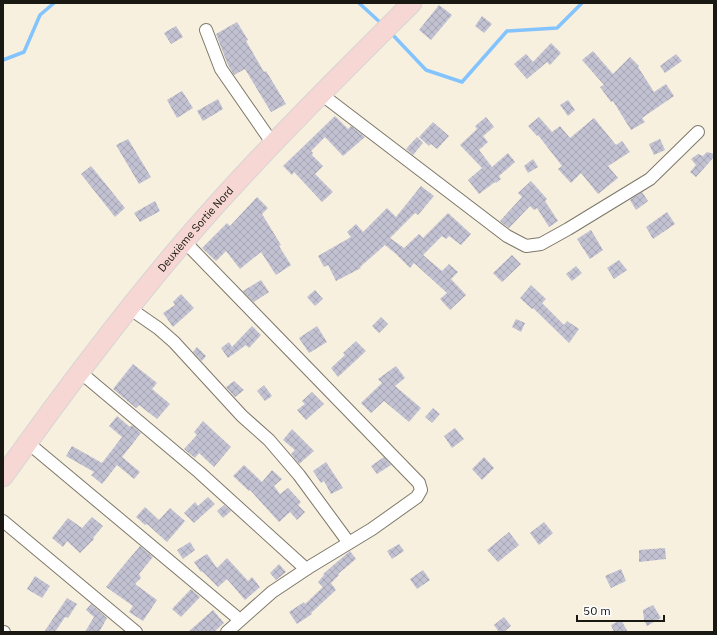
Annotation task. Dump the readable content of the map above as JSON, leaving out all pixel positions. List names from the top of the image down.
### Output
{
  "streets": {
    "main road": ["Deuxième Sortie Nord"]
  },
  "scale_bar": "50 m"
}
